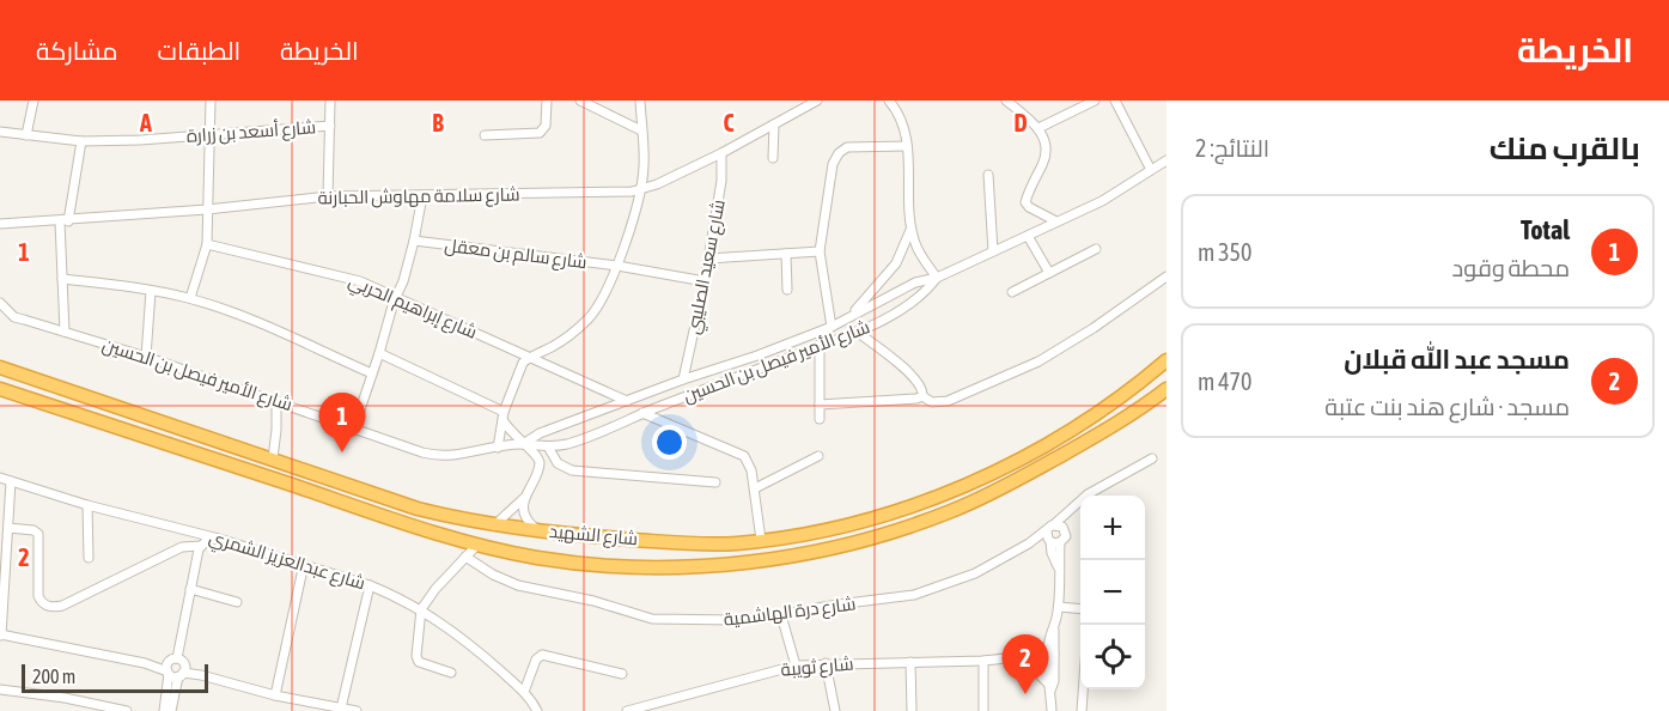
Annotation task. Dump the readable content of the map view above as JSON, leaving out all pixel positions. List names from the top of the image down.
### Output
{
  "streets": {
    "highway": ["شارع الشهيد"],
    "street": [
      "شارع أسعد بن زرارة",
      "شارع سلامة مهاوش الحبارنة",
      "شارع سالم بن معقل",
      "شارع سعيد الصليبي",
      "شارع إبراهيم الحربي",
      "شارع الأمير فيصل بن الحسين",
      "شارع عبدالعزيز الشمري",
      "شارع درة الهاشمية",
      "شارع ثويبة"
    ]
  },
  "crossings": [
    ["شارع سلامة مهاوش الحبارنة", "شارع سعيد الصليبي"],
    ["شارع سالم بن معقل", "شارع سعيد الصليبي"],
    ["شارع سعيد الصليبي", "شارع الأمير فيصل بن الحسين"],
    ["شارع إبراهيم الحربي", "شارع الأمير فيصل بن الحسين"]
  ],
  "scale_bar": "200 m",
  "page": {
    "header": "الخريطة",
    "nav": ["الخريطة", "الطبقات", "مشاركة"],
    "heading": ["بالقرب منك", "النتائج: 2"],
    "list": [
      {
        "mark": "1",
        "name": "Total",
        "note": "محطة وقود",
        "value": "350 m"
      },
      {
        "mark": "2",
        "name": "مسجد عبد الله قبلان",
        "note": "مسجد · شارع هند بنت عتبة",
        "value": "470 m"
      }
    ],
    "pins": ["1", "2"],
    "map_buttons": ["+", "−"],
    "scale": "200 m"
  },
  "grid": {
    "columns": [
      "A",
      "B",
      "C",
      "D"
    ],
    "rows": ["1", "2"]
  }
}
